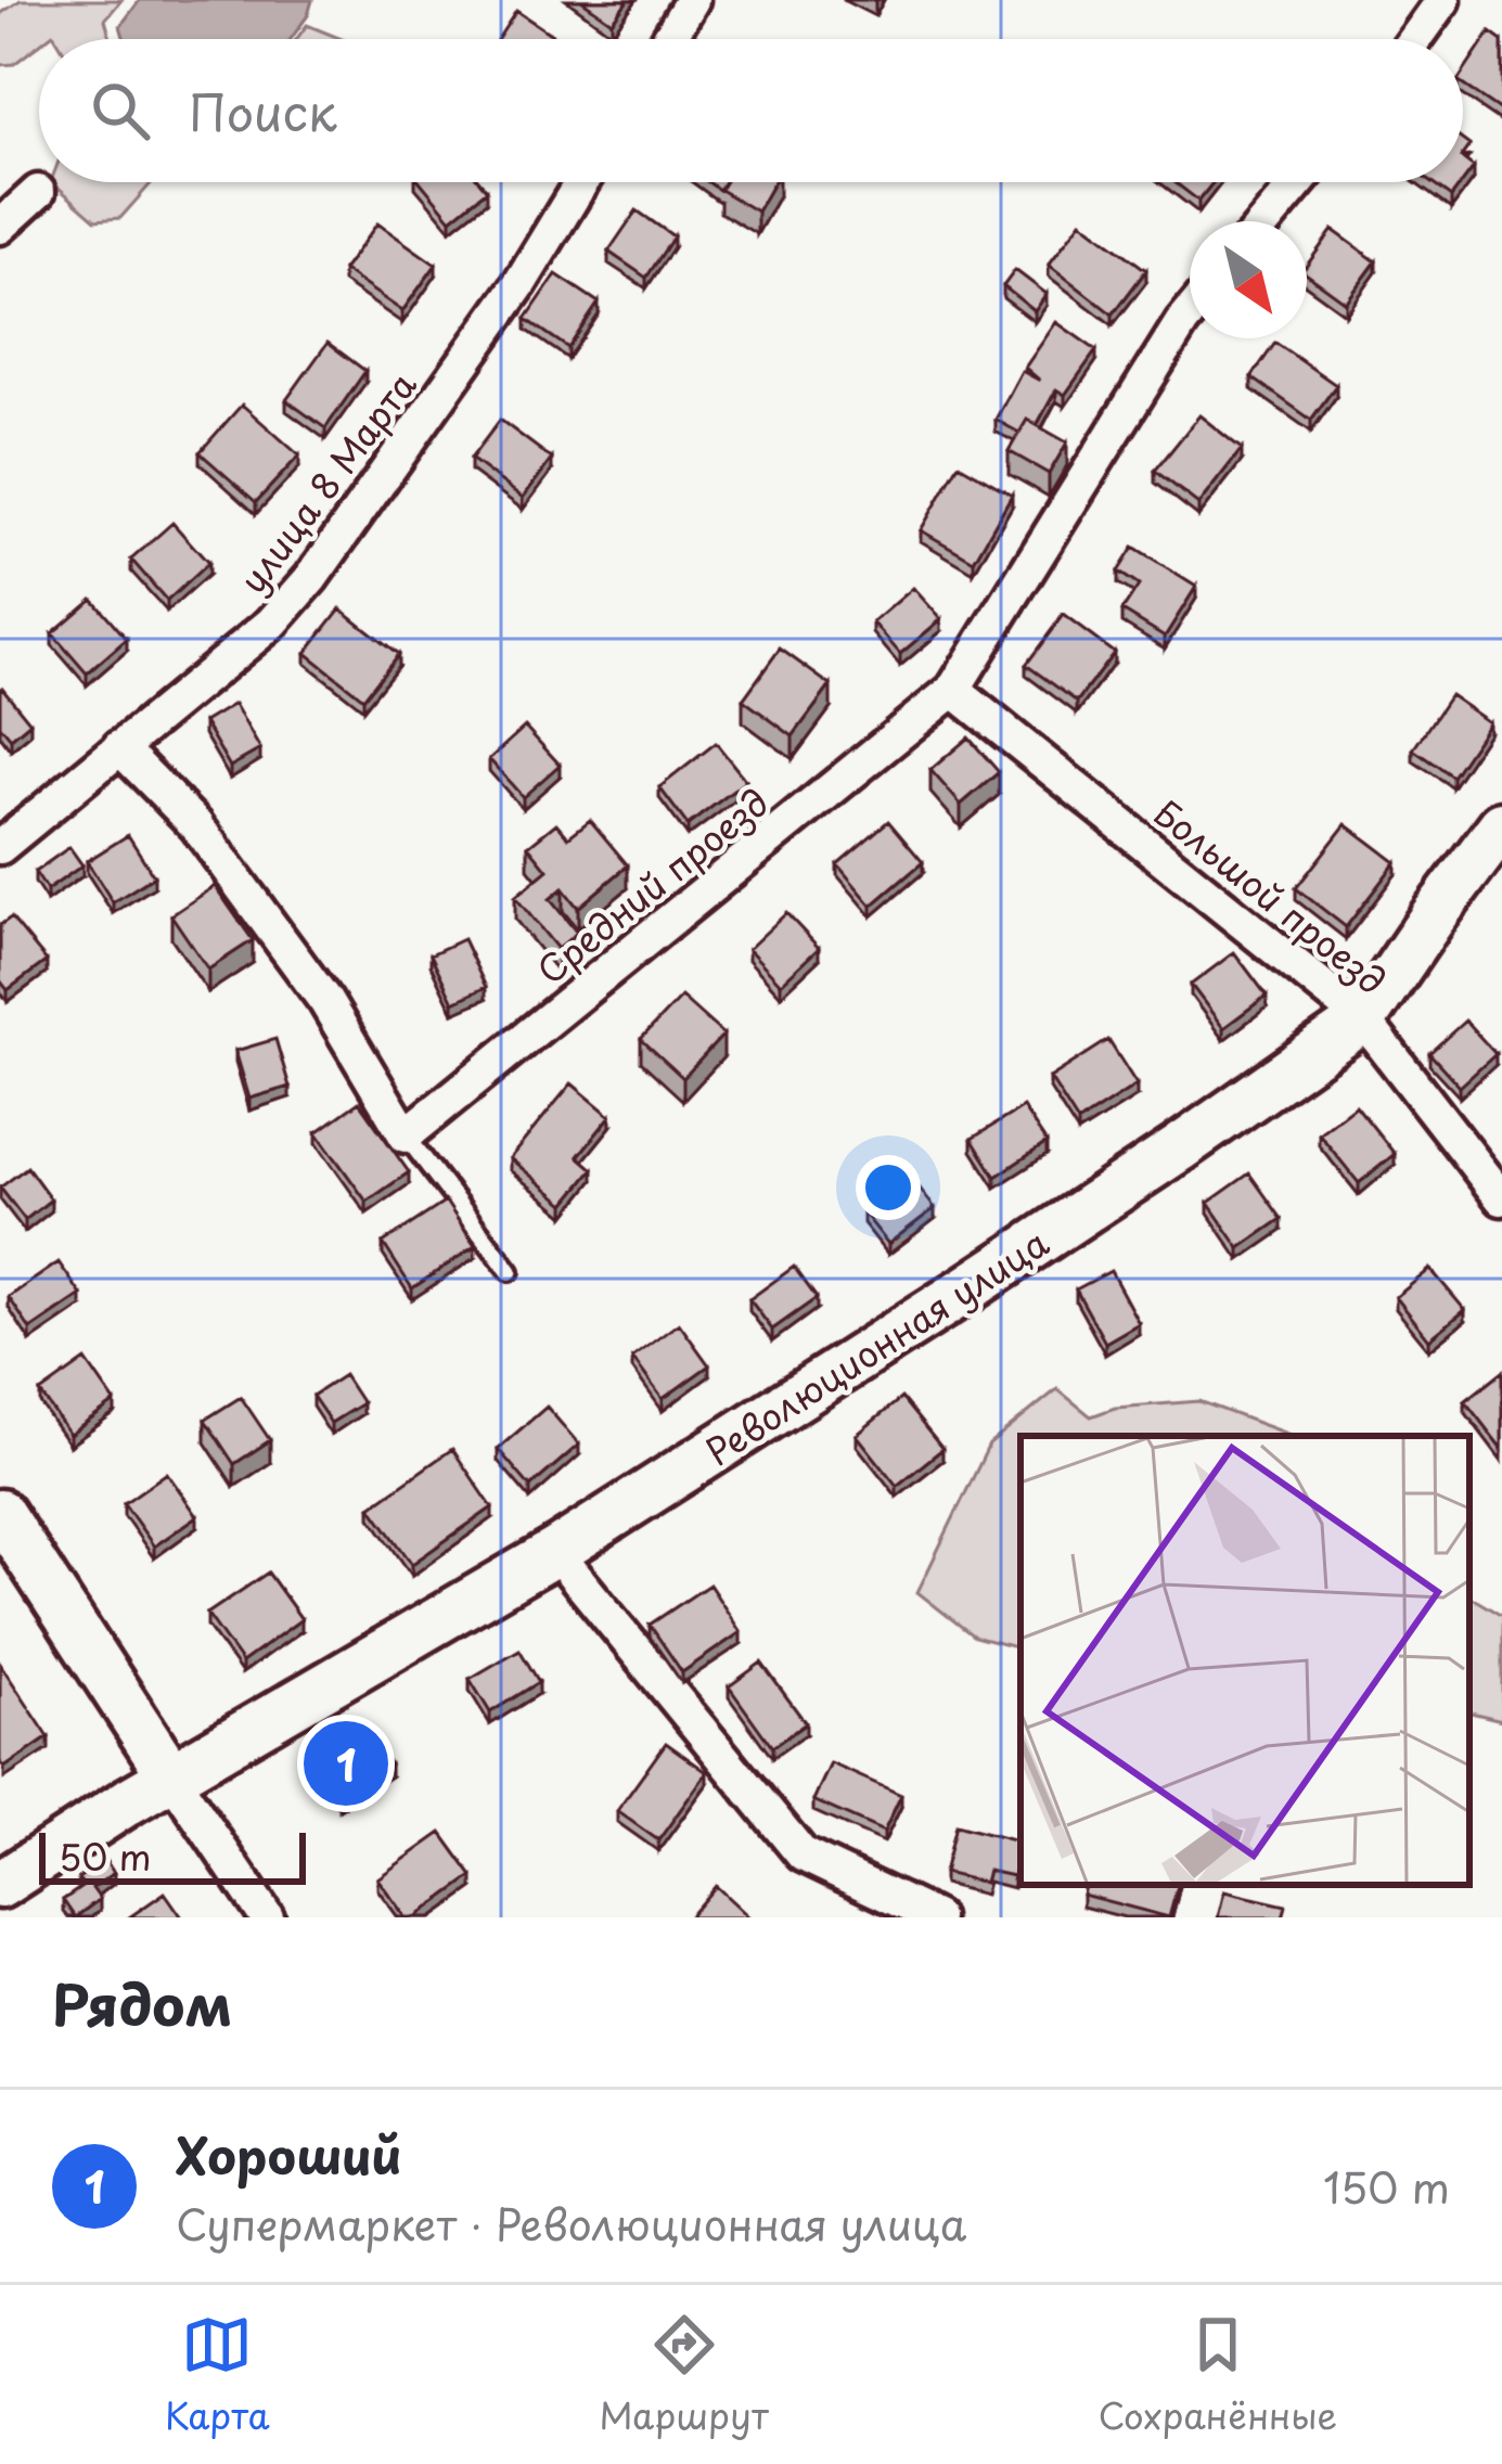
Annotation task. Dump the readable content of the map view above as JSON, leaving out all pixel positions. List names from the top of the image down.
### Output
{
  "streets": {
    "main road": ["Революционная улица"],
    "street": ["улица 8 Марта", "Средний проезд", "Большой проезд"]
  },
  "crossings": [
    ["Средний проезд", "Большой проезд"],
    ["Большой проезд", "Революционная улица"]
  ],
  "scale_bar": "50 m",
  "north": "bottom right",
  "page": {
    "search": "Поиск",
    "pins": "1",
    "scale": "50 m",
    "heading": "Рядом",
    "list": [
      {
        "mark": "1",
        "name": "Хороший",
        "note": "Супермаркет · Революционная улица",
        "value": "150 m"
      }
    ],
    "nav": ["Карта", "Маршрут", "Сохранённые"]
  }
}
